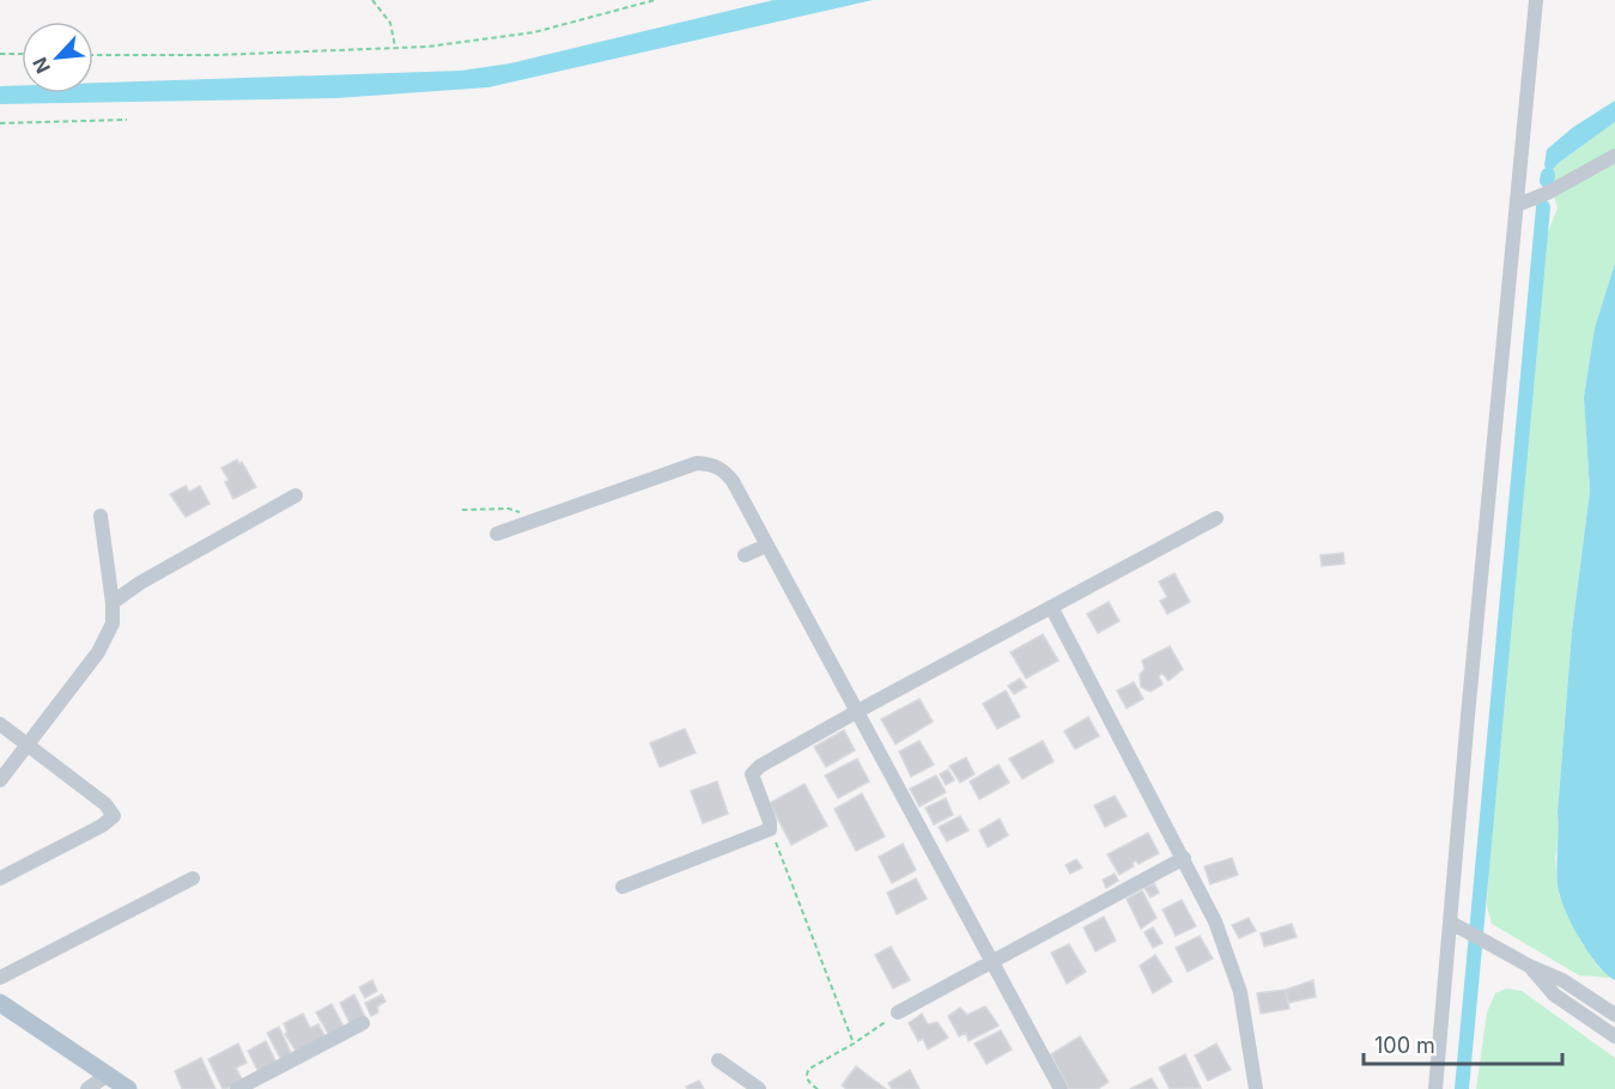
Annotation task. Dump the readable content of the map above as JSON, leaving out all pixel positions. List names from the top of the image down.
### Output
{
  "scale_bar": "100 m",
  "north": "bottom left"
}
